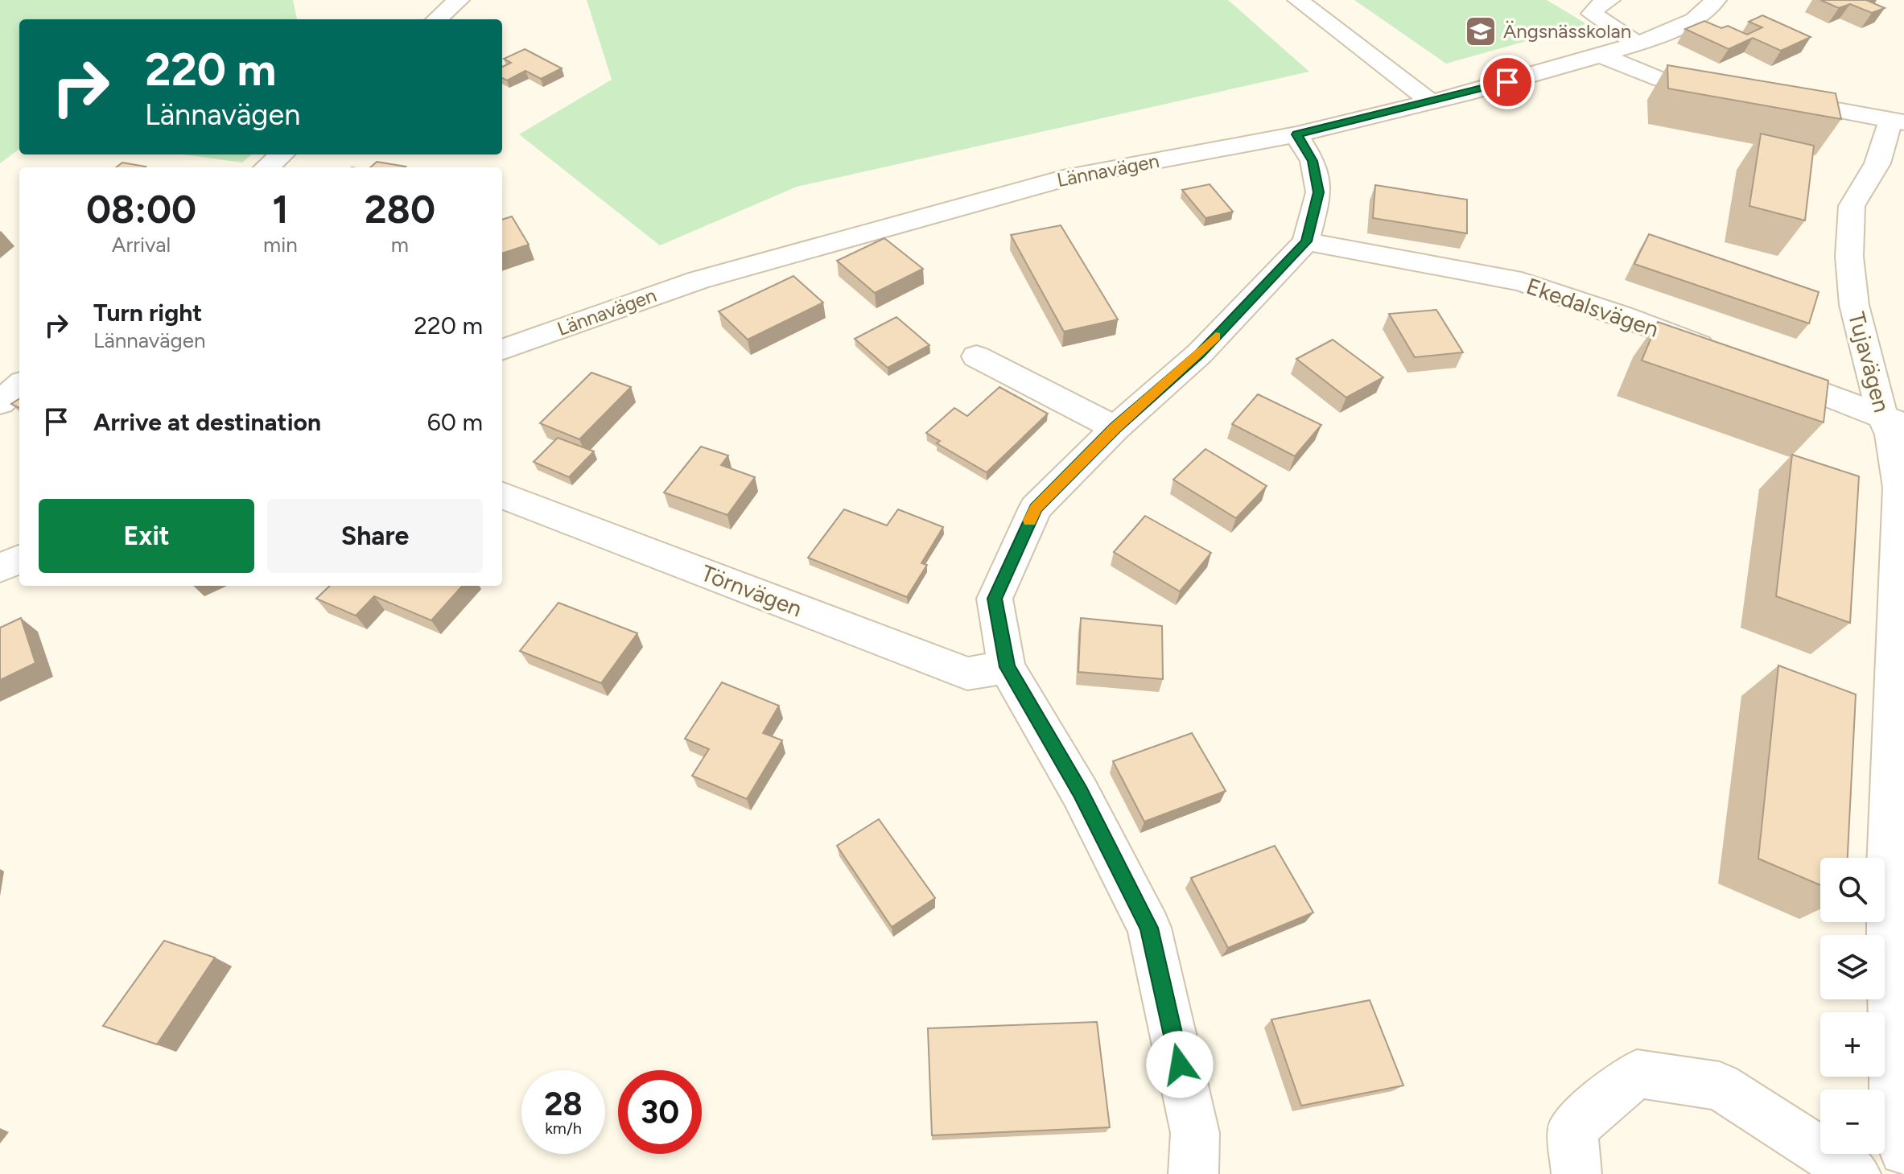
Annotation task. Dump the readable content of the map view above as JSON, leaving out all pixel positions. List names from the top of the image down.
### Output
{
  "streets": {
    "street": [
      "Lännavägen",
      "Ekedalsvägen",
      "Tujavägen",
      "Törnvägen"
    ]
  },
  "places": {
    "school or university": ["Ängsnässkolan"]
  },
  "page": {
    "turn": ["220 m", "Lännavägen"],
    "eta": [
      "08:00",
      "Arrival",
      "1",
      "min",
      "280",
      "m"
    ],
    "list": [
      {
        "name": "Turn right",
        "note": "Lännavägen",
        "value": "220 m"
      },
      {
        "name": "Arrive at destination",
        "value": "60 m"
      }
    ],
    "buttons": ["Exit", "Share"],
    "map_buttons": ["+", "−"],
    "speed": "28 km/h",
    "limit": "30"
  }
}
